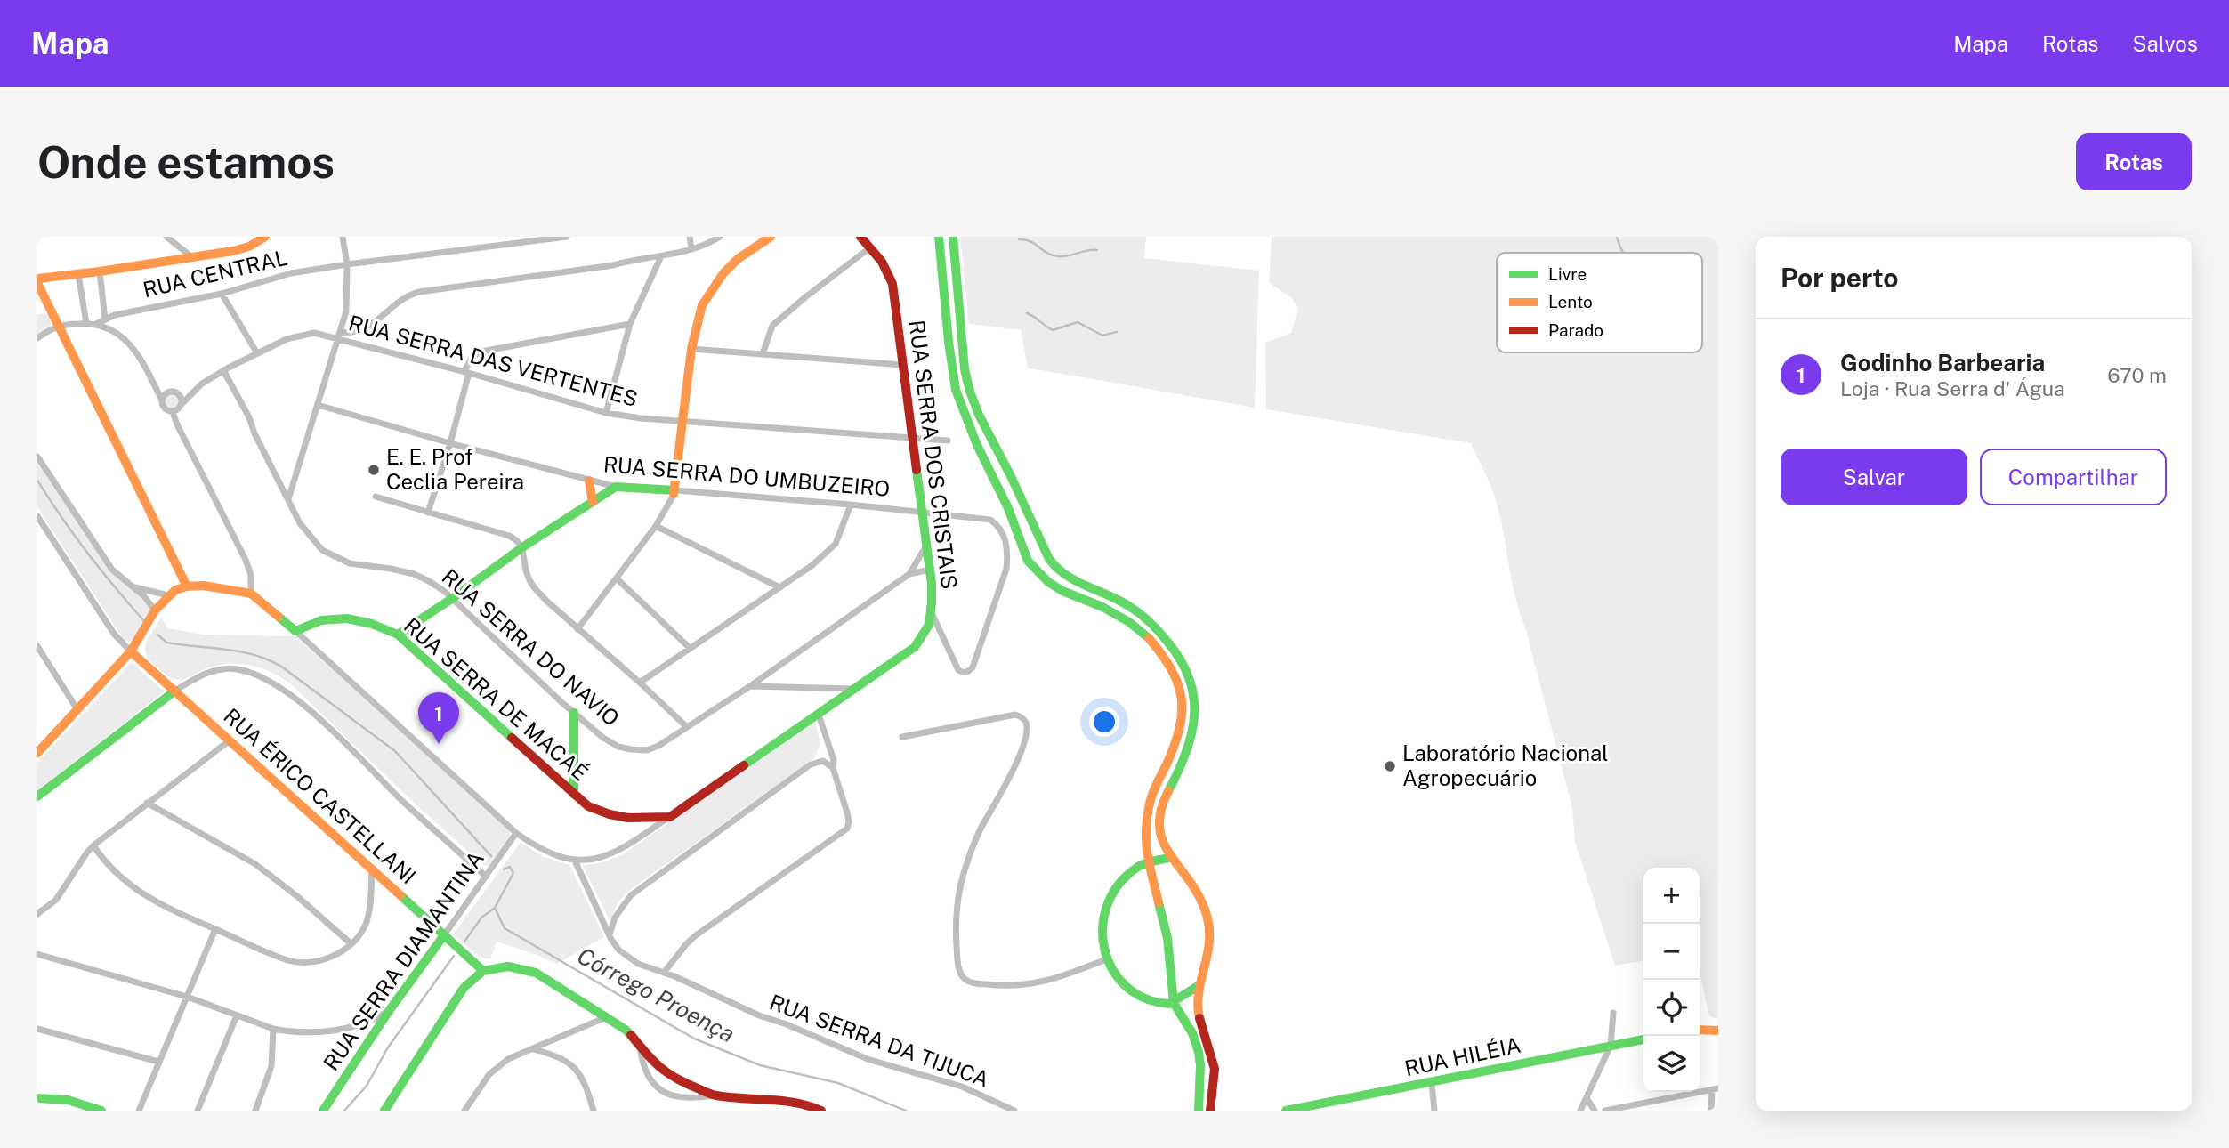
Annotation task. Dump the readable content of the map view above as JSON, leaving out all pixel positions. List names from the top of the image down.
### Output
{
  "streets": {
    "street": [
      "RUA CENTRAL",
      "RUA SERRA DAS VERTENTES",
      "RUA SERRA DOS CRISTAIS",
      "RUA SERRA DO UMBUZEIRO",
      "RUA SERRA DO NAVIO",
      "RUA SERRA DE MACAÉ",
      "RUA ÉRICO CASTELLANI",
      "RUA SERRA DIAMANTINA",
      "RUA SERRA DA TIJUCA",
      "RUA HILÉIA"
    ]
  },
  "crossings": [
    ["RUA SERRA DAS VERTENTES", "RUA SERRA DOS CRISTAIS"],
    ["RUA SERRA DAS VERTENTES", "RUA SERRA DO NAVIO"],
    ["RUA SERRA DOS CRISTAIS", "RUA SERRA DO UMBUZEIRO"],
    ["RUA SERRA DOS CRISTAIS", "RUA SERRA DO NAVIO"],
    ["RUA SERRA DOS CRISTAIS", "RUA SERRA DE MACAÉ"],
    ["RUA ÉRICO CASTELLANI", "RUA SERRA DIAMANTINA"]
  ],
  "water": ["Córrego Proença"],
  "places": ["E. E. Prof Ceclia Pereira", "Laboratório Nacional Agropecuário"],
  "legend": ["Livre", "Lento", "Parado"],
  "page": {
    "header": "Mapa",
    "nav": ["Mapa", "Rotas", "Salvos"],
    "buttons": [
      "Rotas",
      ["Salvar", "Compartilhar"]
    ],
    "title": "Onde estamos",
    "heading": "Por perto",
    "list": [
      {
        "mark": "1",
        "name": "Godinho Barbearia",
        "note": "Loja · Rua Serra d' Água",
        "value": "670 m"
      }
    ],
    "pins": "1",
    "map_buttons": ["+", "−"]
  }
}
